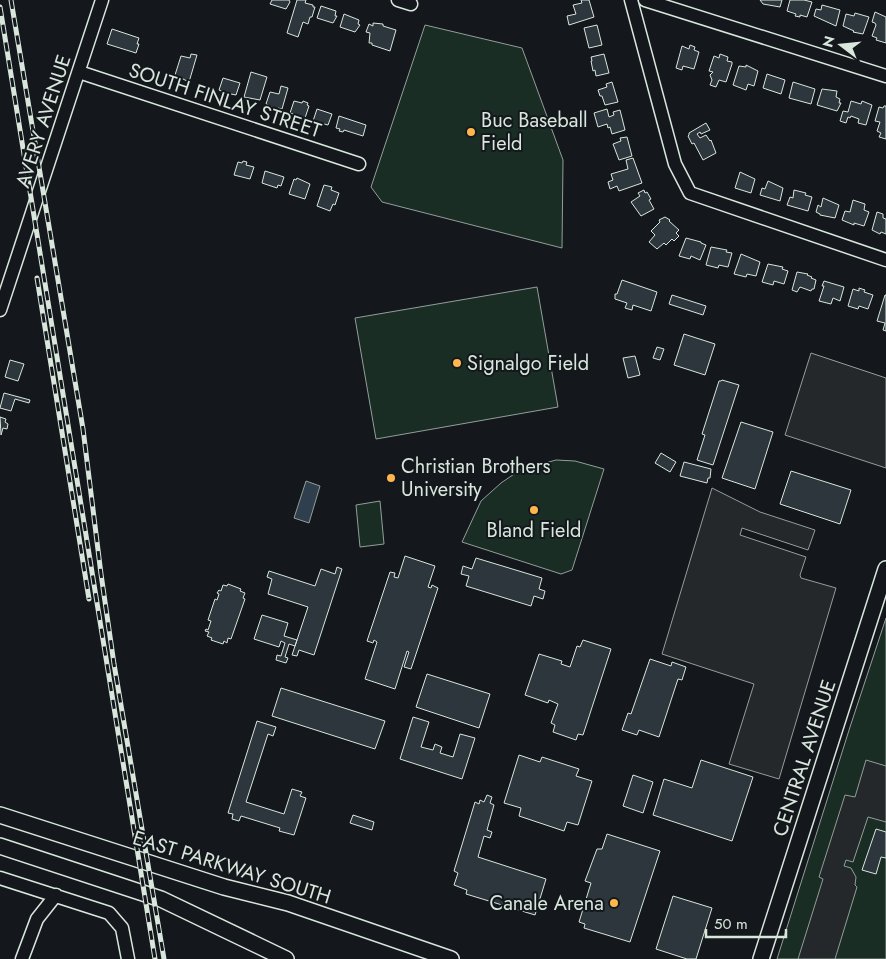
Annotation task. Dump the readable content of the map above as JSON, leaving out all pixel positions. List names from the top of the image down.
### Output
{
  "streets": {
    "main road": ["CENTRAL AVENUE", "EAST PARKWAY SOUTH"],
    "street": ["SOUTH FINLAY STREET", "AVERY AVENUE"]
  },
  "crossings": [
    ["SOUTH FINLAY STREET", "AVERY AVENUE"]
  ],
  "places": [
    "Buc Baseball Field",
    "Signalgo Field",
    "Christian Brothers University",
    "Bland Field",
    "Canale Arena"
  ],
  "scale_bar": "50 m",
  "north": "left"
}
